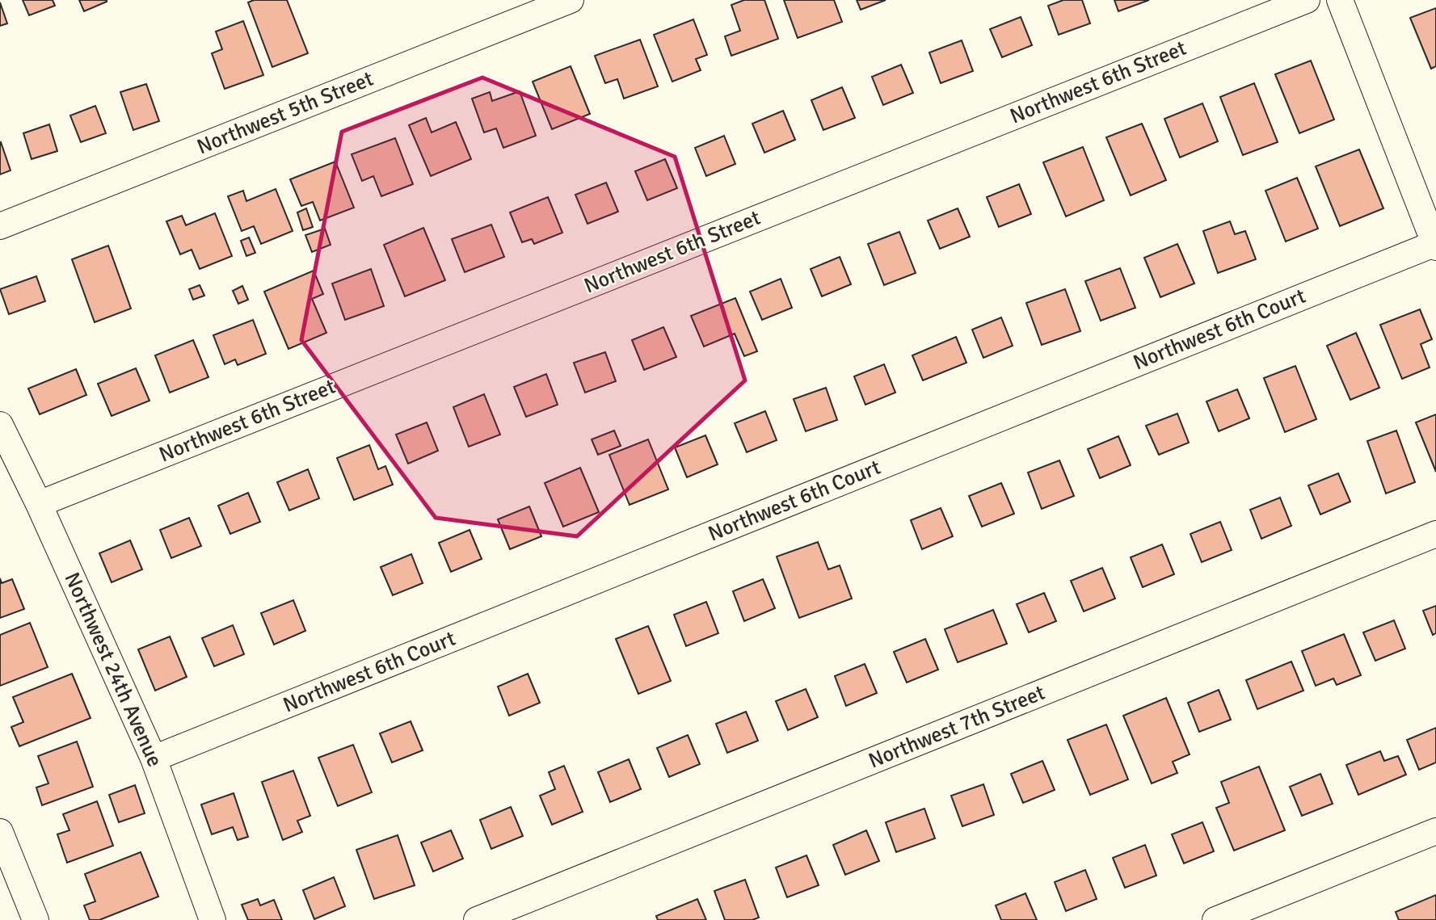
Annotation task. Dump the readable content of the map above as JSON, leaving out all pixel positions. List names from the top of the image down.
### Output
{
  "streets": {
    "street": [
      "Northwest 6th Street",
      "Northwest 5th Street",
      "Northwest 6th Court",
      "Northwest 24th Avenue",
      "Northwest 7th Street"
    ]
  },
  "crossings": [
    ["Northwest 6th Street", "Northwest 24th Avenue"],
    ["Northwest 6th Court", "Northwest 24th Avenue"]
  ]
}
